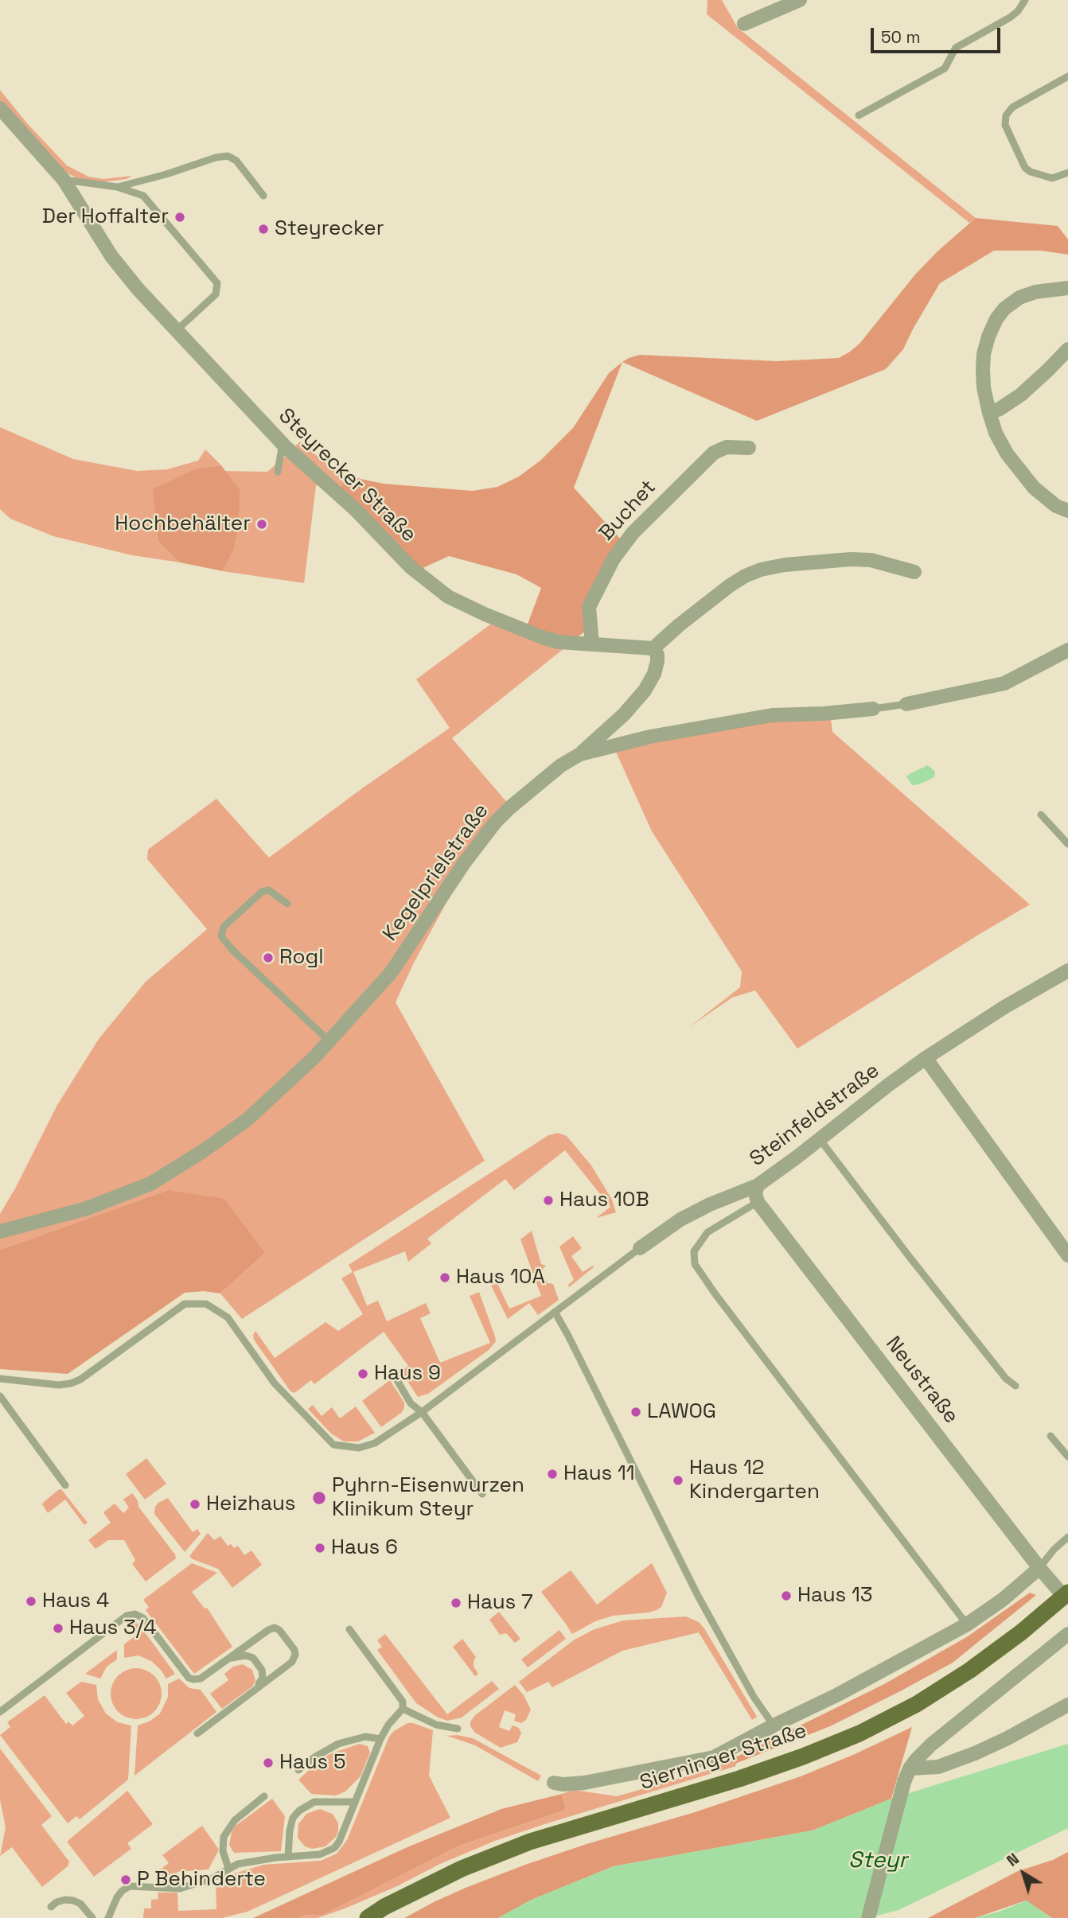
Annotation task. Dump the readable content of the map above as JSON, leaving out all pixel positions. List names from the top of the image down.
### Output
{
  "streets": {
    "main road": ["Sierninger Straße"],
    "street": [
      "Steyrecker Straße",
      "Buchet",
      "Kegelprielstraße",
      "Steinfeldstraße",
      "Neustraße"
    ]
  },
  "crossings": [
    ["Steyrecker Straße", "Buchet"],
    ["Neustraße", "Sierninger Straße"]
  ],
  "water": ["Steyr"],
  "places": [
    "Der Hoffalter",
    "Steyrecker",
    "Hochbehälter",
    "Rogl",
    "Haus 10B",
    "Haus 10A",
    "Haus 9",
    "LAWOG",
    "Haus 11",
    "Haus 12 Kindergarten",
    "Pyhrn-Eisenwurzen Klinikum Steyr",
    "Heizhaus",
    "Haus 6",
    "Haus 13",
    "Haus 4",
    "Haus 7",
    "Haus 3/4",
    "Haus 5",
    "P Behinderte"
  ],
  "scale_bar": "50 m",
  "north": "top left"
}
